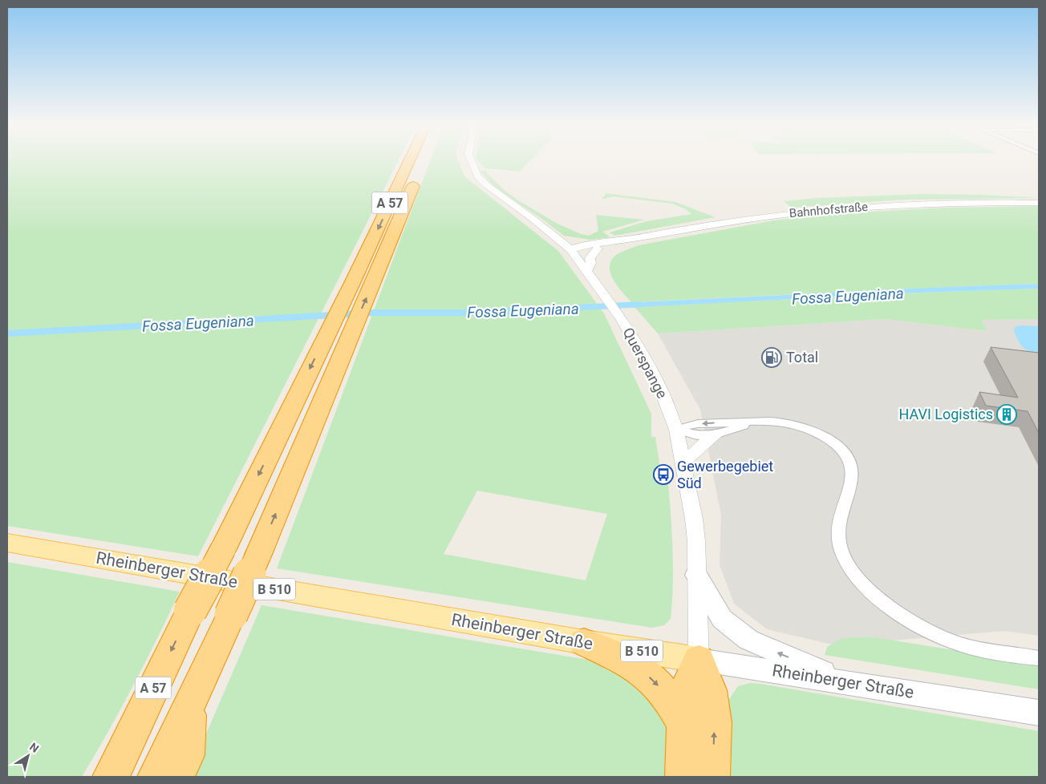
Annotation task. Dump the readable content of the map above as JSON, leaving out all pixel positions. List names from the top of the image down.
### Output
{
  "streets": {
    "highway": ["A 57"],
    "main road": ["Rheinberger Straße", "B 510"],
    "street": ["Bahnhofstraße", "Querspange"]
  },
  "crossings": [
    ["Bahnhofstraße", "Querspange"],
    ["Querspange", "Rheinberger Straße"]
  ],
  "water": ["Fossa Eugeniana"],
  "places": {
    "fuel station": ["Total"],
    "building": ["HAVI Logistics"],
    "bus stop": ["Gewerbegebiet Süd"]
  },
  "north": "top right"
}
